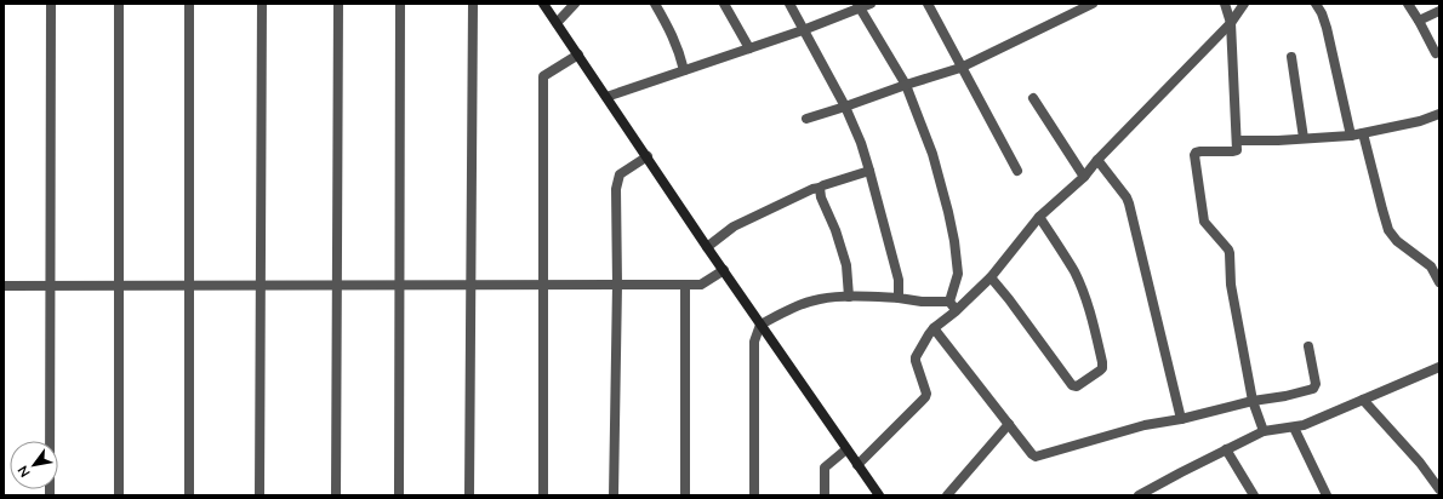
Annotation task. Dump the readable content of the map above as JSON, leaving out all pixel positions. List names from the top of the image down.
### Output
{
  "north": "bottom left"
}
